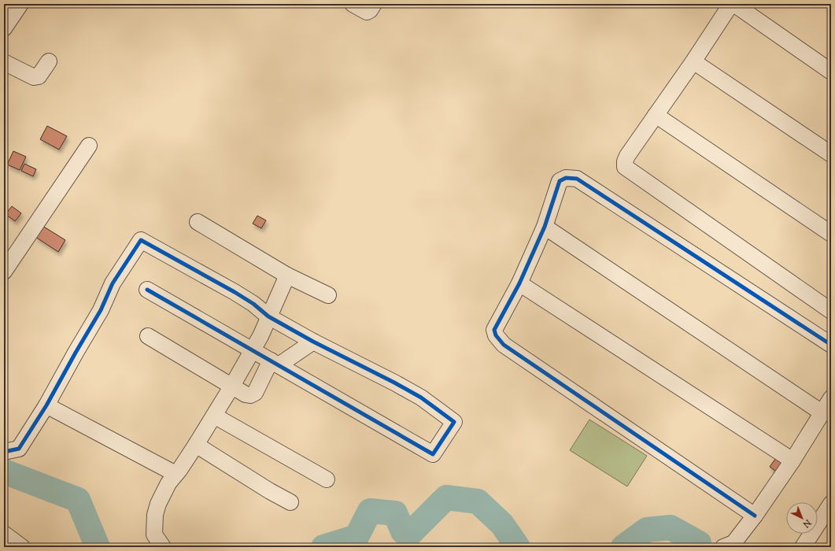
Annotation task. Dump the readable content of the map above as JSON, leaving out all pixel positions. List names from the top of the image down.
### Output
{
  "north": "bottom right"
}
